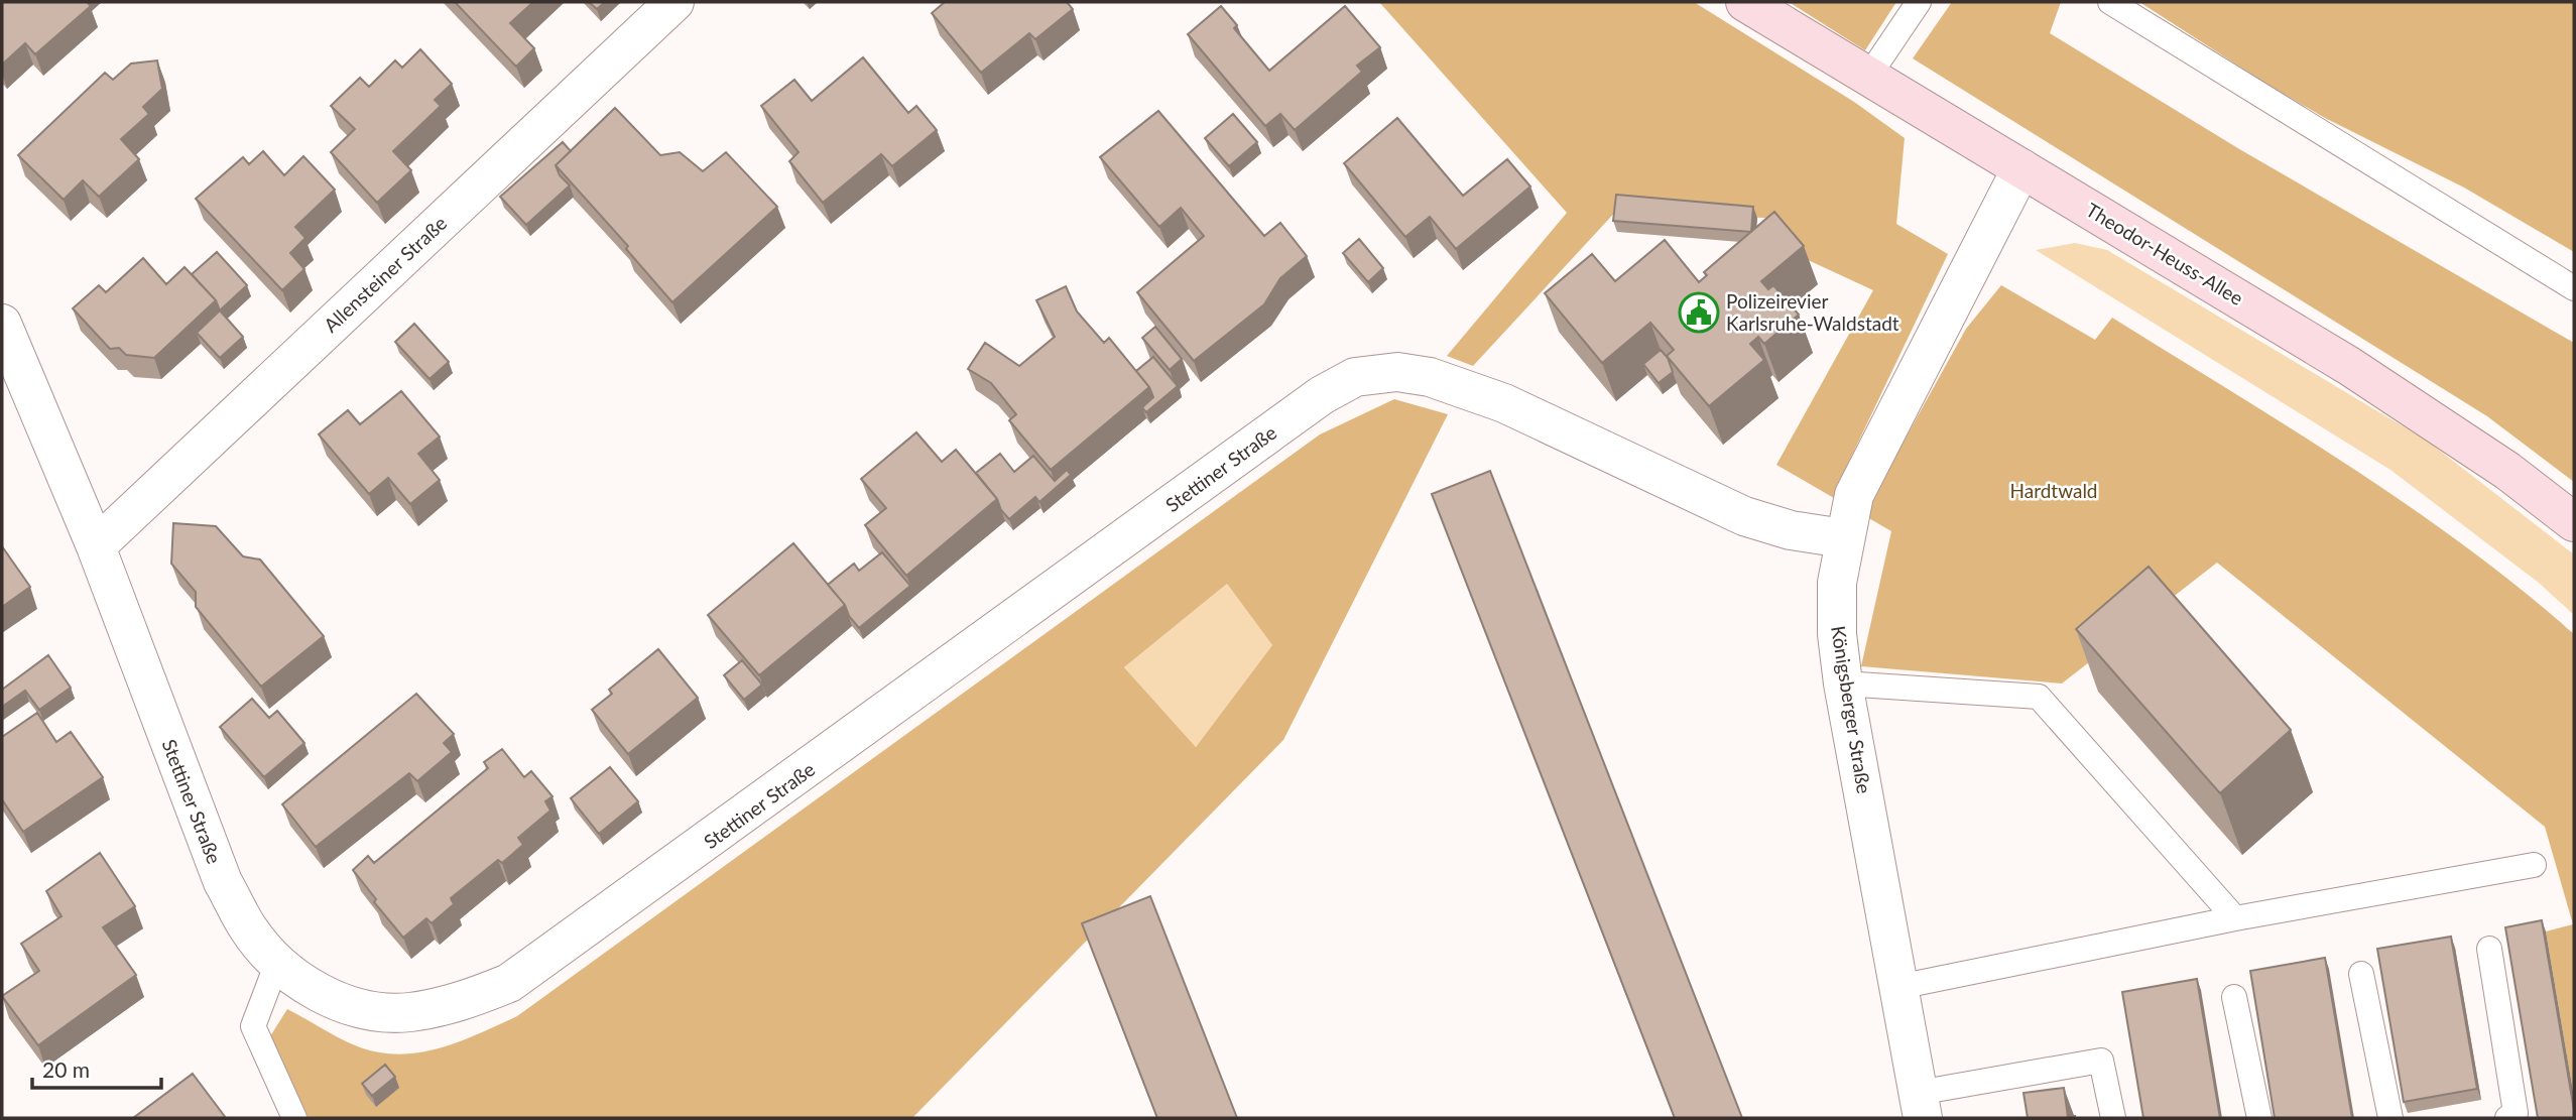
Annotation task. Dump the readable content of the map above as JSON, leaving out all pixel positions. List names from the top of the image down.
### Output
{
  "streets": {
    "main road": ["Theodor-Heuss-Allee"],
    "street": ["Allensteiner Straße", "Stettiner Straße", "Königsberger Straße"]
  },
  "crossings": [
    ["Theodor-Heuss-Allee", "Königsberger Straße"],
    ["Allensteiner Straße", "Stettiner Straße"],
    ["Stettiner Straße", "Königsberger Straße"]
  ],
  "parks": ["Hardtwald"],
  "places": {
    "public building": ["Polizeirevier Karlsruhe-Waldstadt"]
  },
  "scale_bar": "20 m"
}
